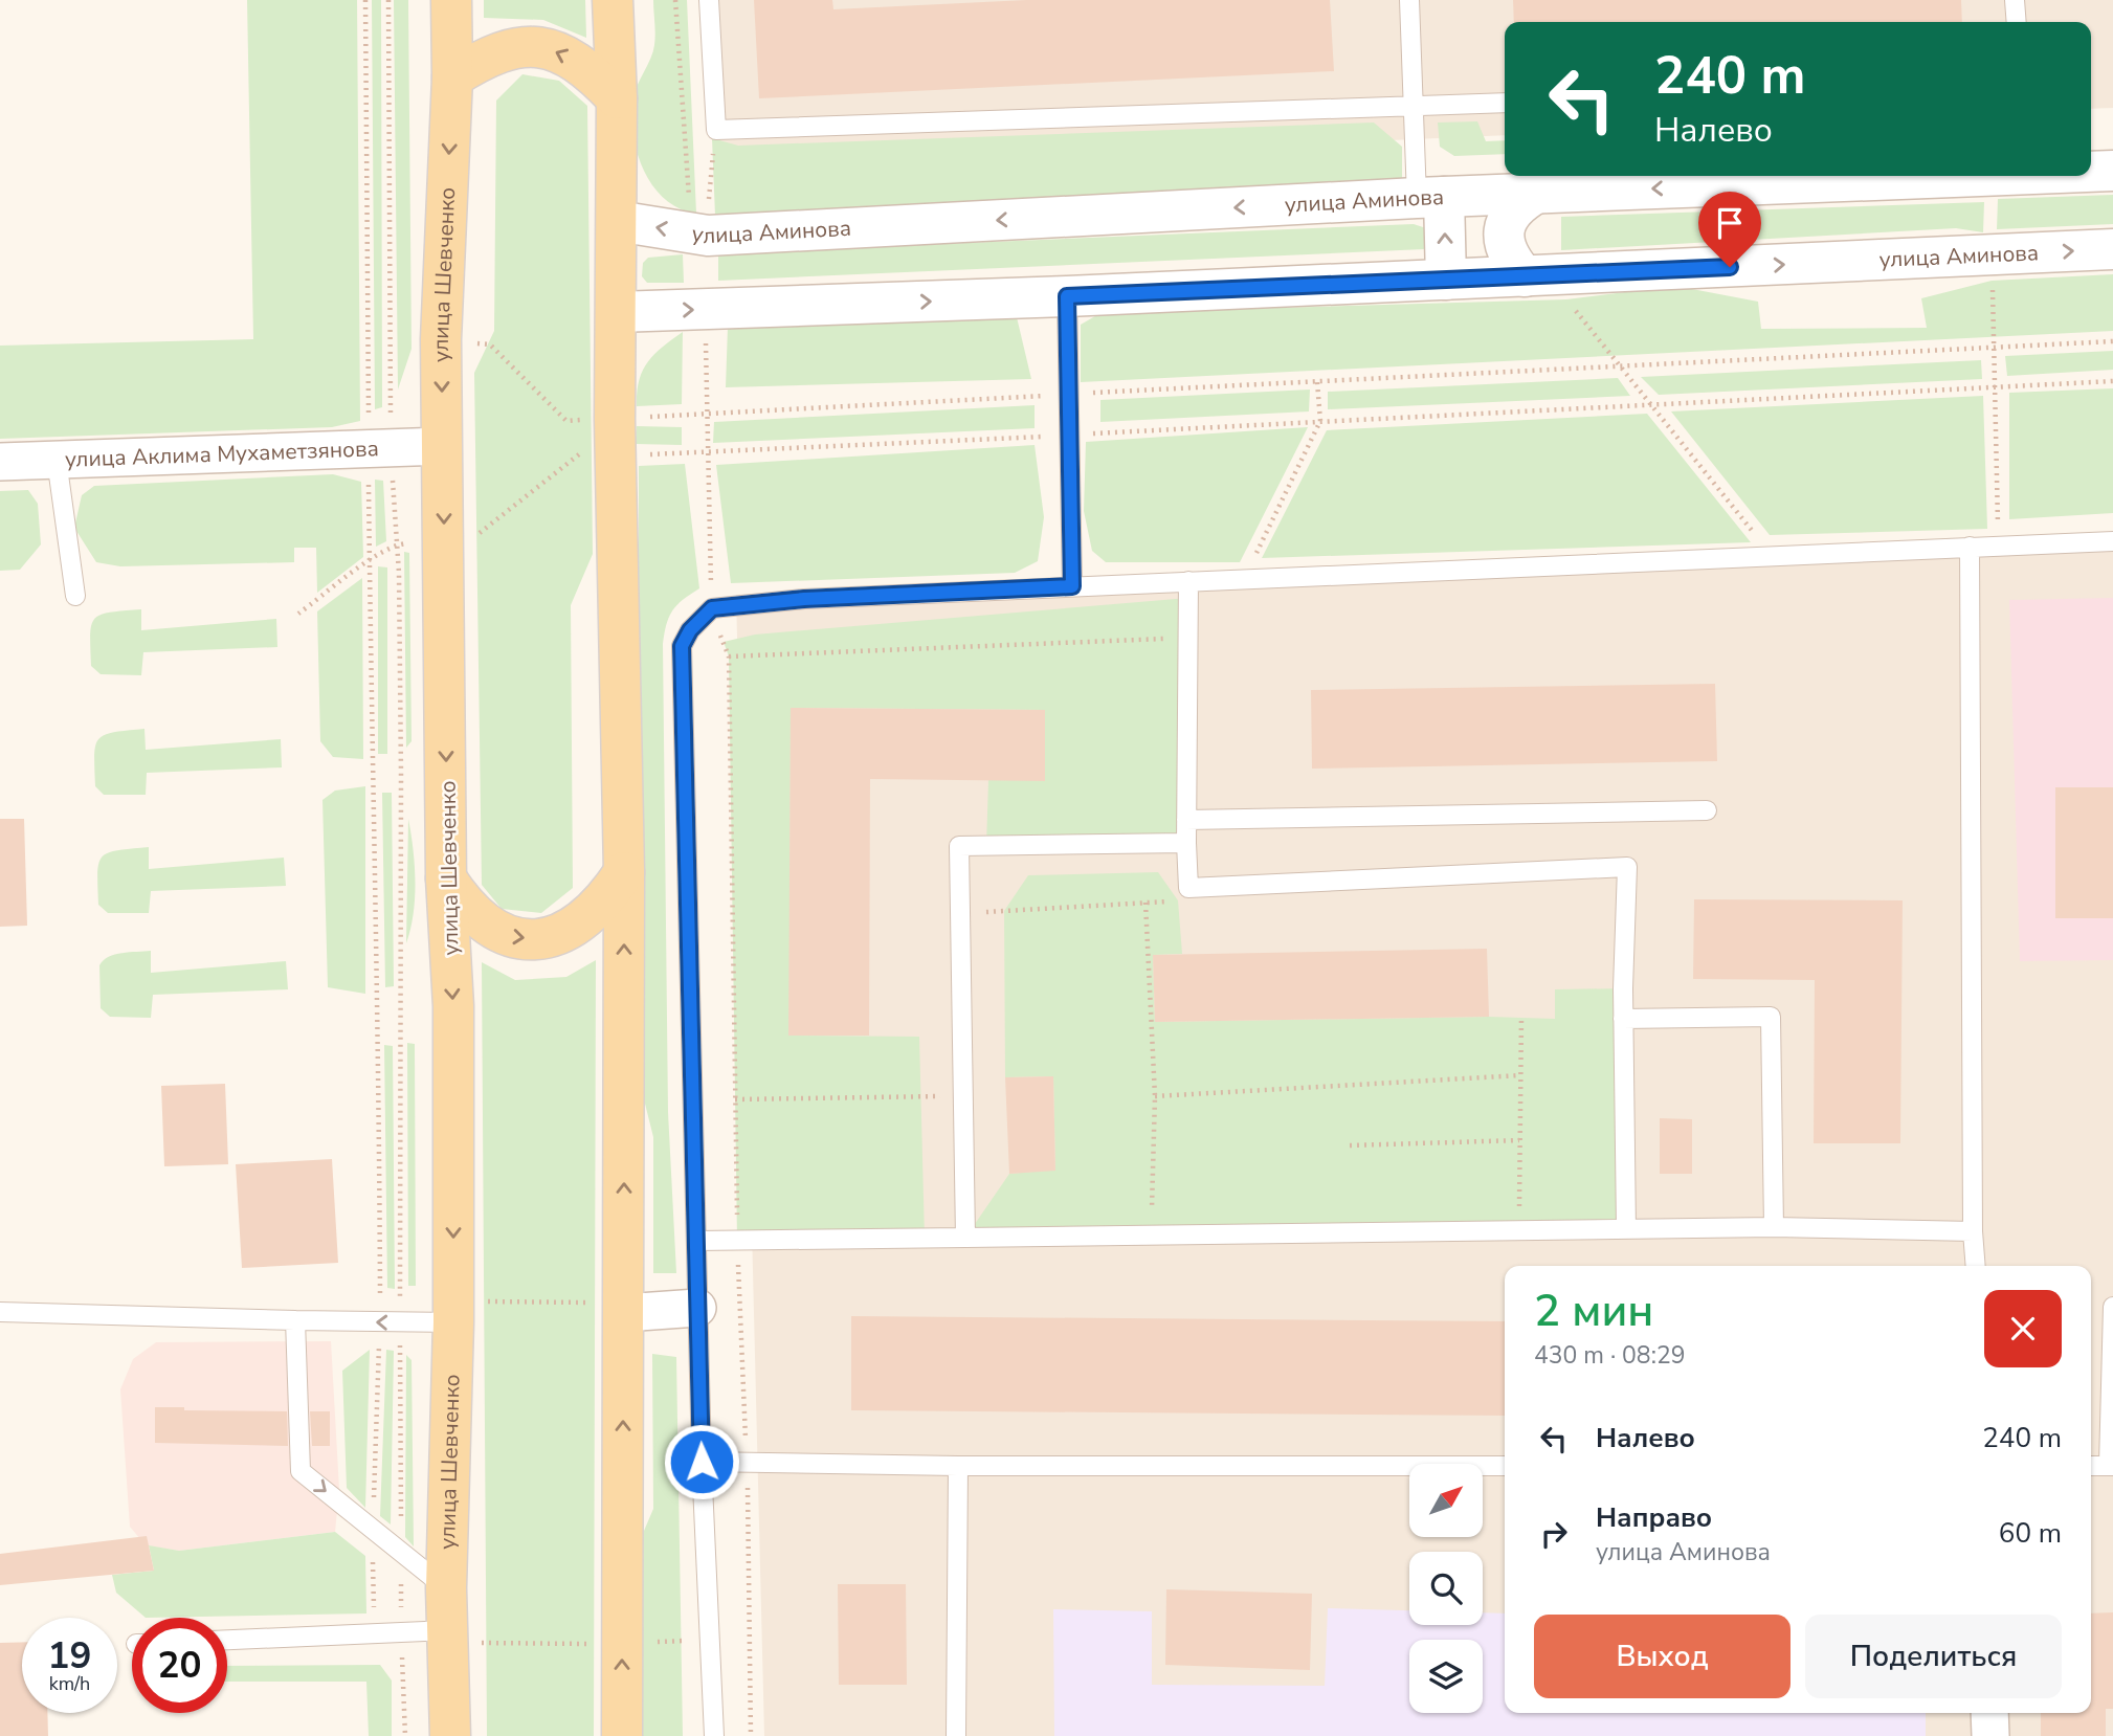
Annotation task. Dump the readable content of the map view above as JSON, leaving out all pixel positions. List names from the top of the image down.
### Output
{
  "streets": {
    "main road": ["улица Шевченко"],
    "street": ["улица Аминова", "улица Аклима Мухаметзянова"]
  },
  "crossings": [
    ["улица Шевченко", "улица Аклима Мухаметзянова"]
  ],
  "north": "top right",
  "page": {
    "turn": ["240 m", "Налево"],
    "heading": ["2 мин", "430 m · 08:29"],
    "list": [
      {
        "name": "Налево",
        "value": "240 m"
      },
      {
        "name": "Направо",
        "note": "улица Аминова",
        "value": "60 m"
      }
    ],
    "buttons": ["Выход", "Поделиться"],
    "speed": "19 km/h",
    "limit": "20"
  }
}
